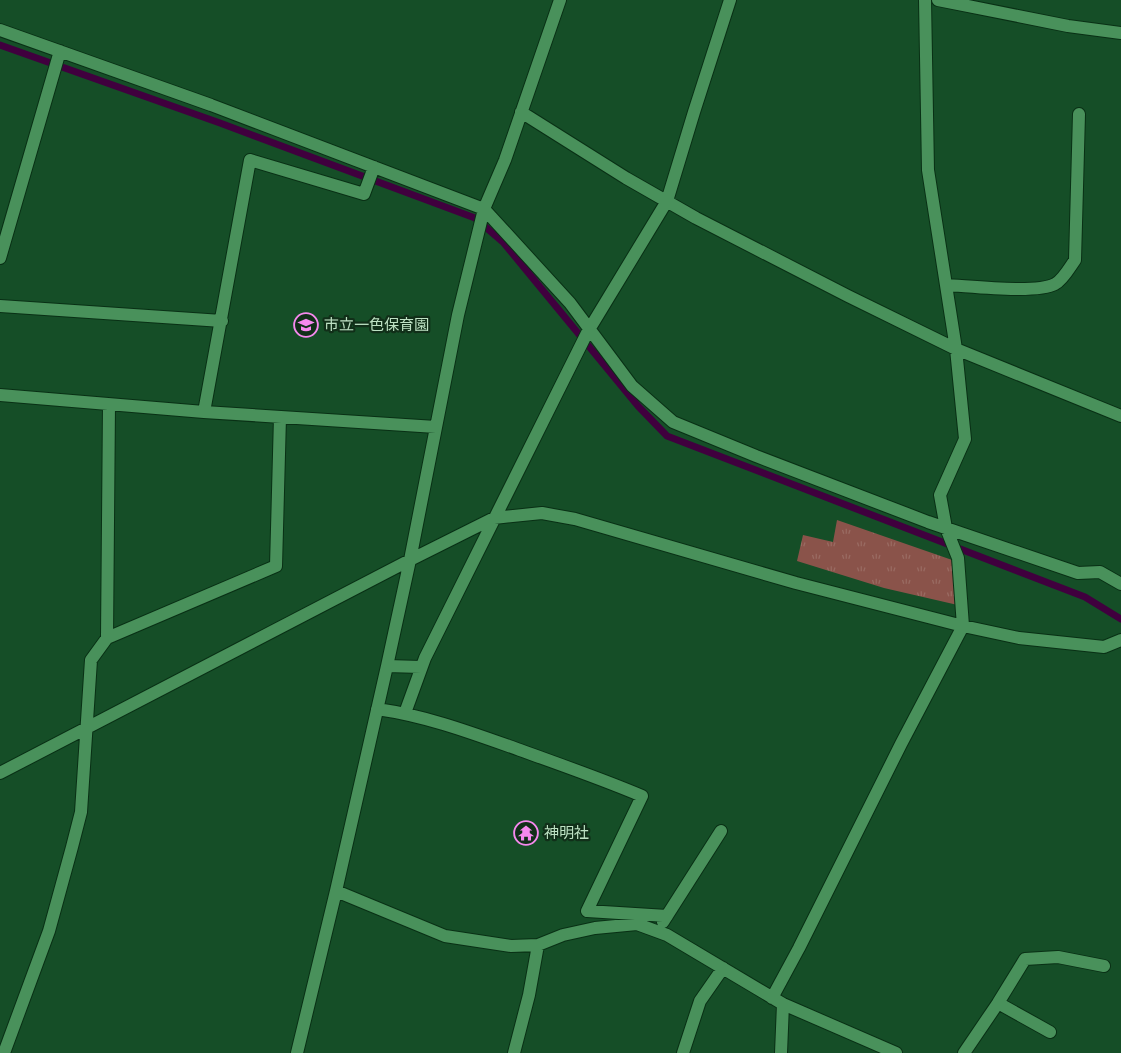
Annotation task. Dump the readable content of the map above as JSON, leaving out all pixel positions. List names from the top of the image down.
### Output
{
  "places": {
    "school or university": ["市立一色保育園"],
    "temple": ["神明社"]
  }
}
